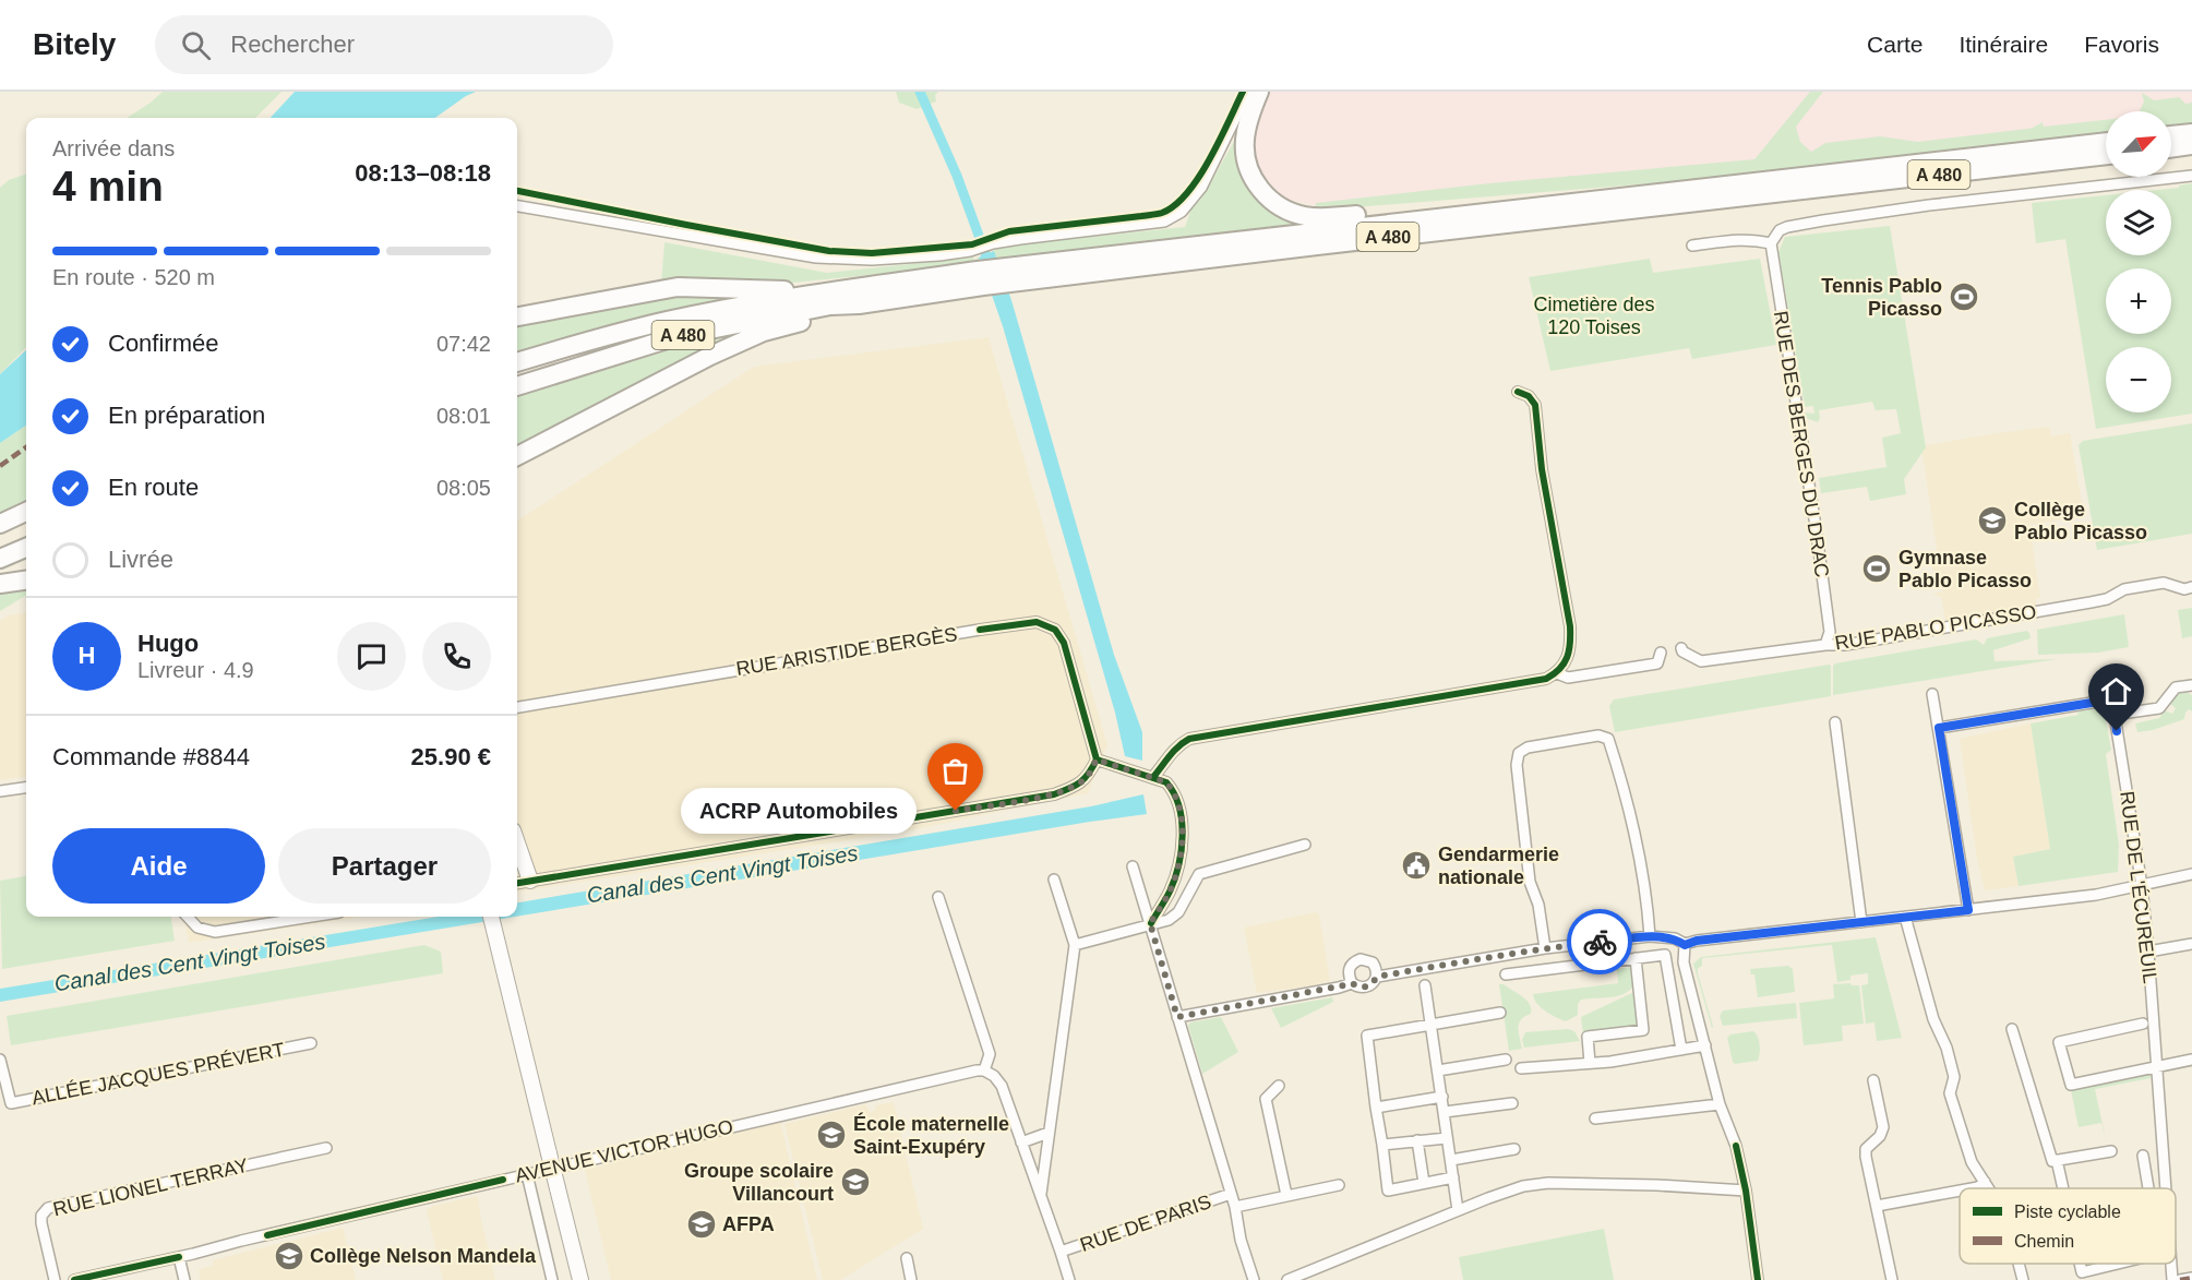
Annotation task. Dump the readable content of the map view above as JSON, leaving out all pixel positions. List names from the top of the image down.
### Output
{
  "streets": {
    "highway": ["A 480"],
    "street": [
      "RUE DES BERGES DU DRAC",
      "RUE PABLO PICASSO",
      "RUE ARISTIDE BERGÈS",
      "RUE DE L'ÉCUREUIL",
      "ALLÉE JACQUES PRÉVERT",
      "AVENUE VICTOR HUGO",
      "RUE LIONEL TERRAY",
      "RUE DE PARIS"
    ]
  },
  "crossings": [
    ["RUE DES BERGES DU DRAC", "RUE PABLO PICASSO"]
  ],
  "water": ["Canal des Cent Vingt Toises"],
  "parks": ["Cimetière des 120 Toises"],
  "places": {
    "sports": ["Tennis Pablo Picasso", "Gymnase Pablo Picasso"],
    "school or university": [
      "Collège Pablo Picasso",
      "École maternelle Saint-Exupéry",
      "Groupe scolaire Villancourt",
      "AFPA",
      "Collège Nelson Mandela"
    ],
    "other": ["ACRP Automobiles"],
    "public building": ["Gendarmerie nationale"]
  },
  "legend": ["Piste cyclable", "Chemin"],
  "north": "top right",
  "page": {
    "header": "Bitely",
    "search": "Rechercher",
    "nav": ["Carte", "Itinéraire", "Favoris"],
    "map_buttons": ["+", "−"],
    "heading": ["4 min", "Arrivée dans", "08:13–08:18"],
    "panel": [
      "Hugo",
      "Livreur · 4.9",
      "Commande #8844",
      "25.90 €"
    ],
    "bar": "En route · 520 m",
    "list": [
      ["Confirmée", "07:42"],
      ["En préparation", "08:01"],
      ["En route", "08:05"],
      "Livrée"
    ],
    "round": "H",
    "bubble": "ACRP Automobiles",
    "buttons": ["Aide", "Partager"]
  }
}
